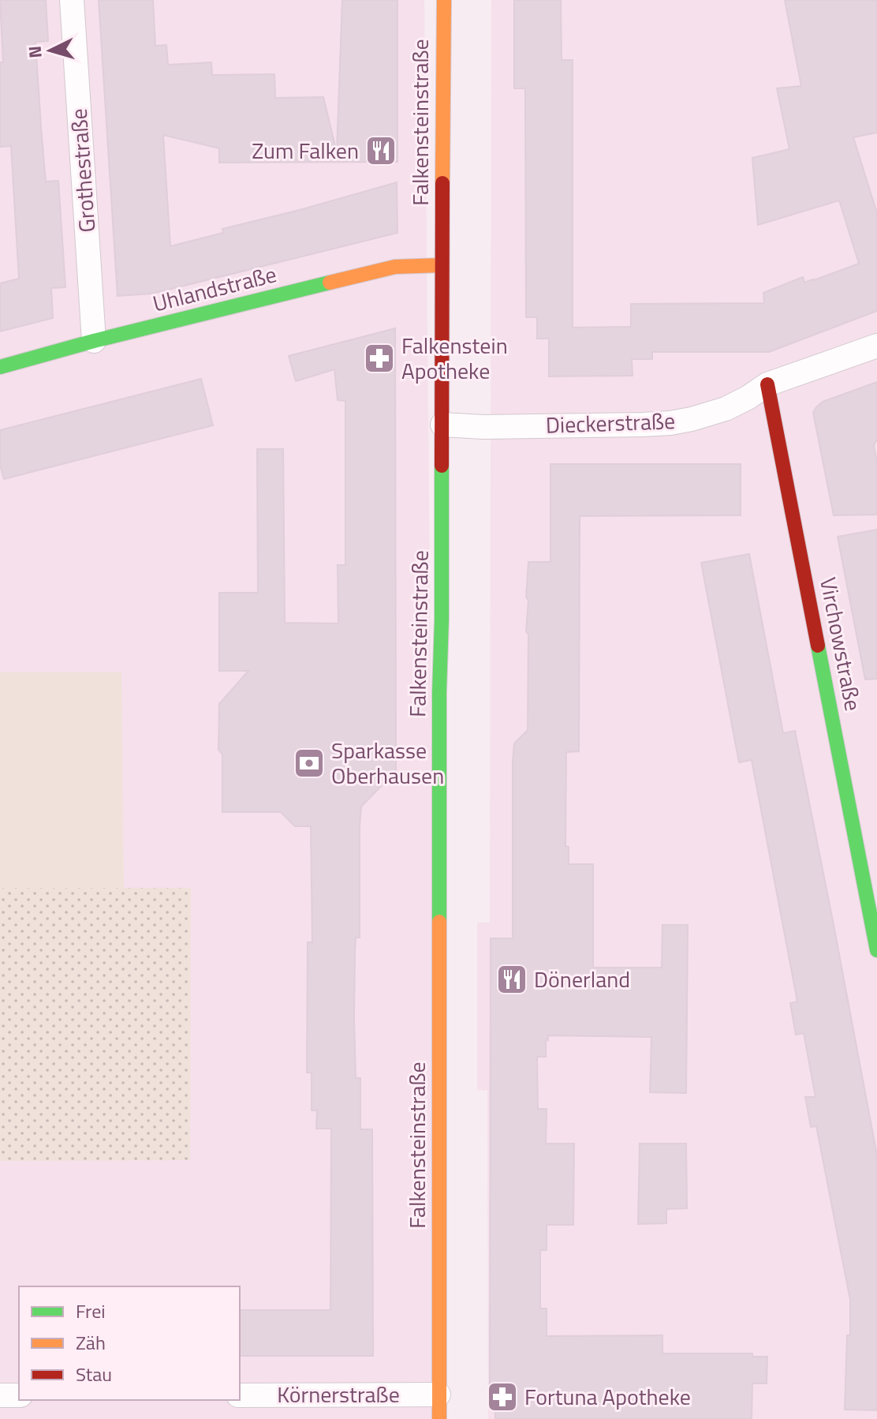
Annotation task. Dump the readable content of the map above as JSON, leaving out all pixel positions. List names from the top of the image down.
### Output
{
  "streets": {
    "street": [
      "Falkensteinstraße",
      "Grothestraße",
      "Uhlandstraße",
      "Dieckerstraße",
      "Virchowstraße",
      "Körnerstraße"
    ]
  },
  "crossings": [
    ["Falkensteinstraße", "Uhlandstraße"],
    ["Falkensteinstraße", "Dieckerstraße"],
    ["Falkensteinstraße", "Körnerstraße"],
    ["Grothestraße", "Uhlandstraße"],
    ["Dieckerstraße", "Virchowstraße"]
  ],
  "places": {
    "restaurant": ["Zum Falken", "Dönerland"],
    "pharmacy": ["Falkenstein Apotheke", "Fortuna Apotheke"],
    "bank": ["Sparkasse Oberhausen"]
  },
  "legend": ["Frei", "Zäh", "Stau"],
  "north": "left"
}
